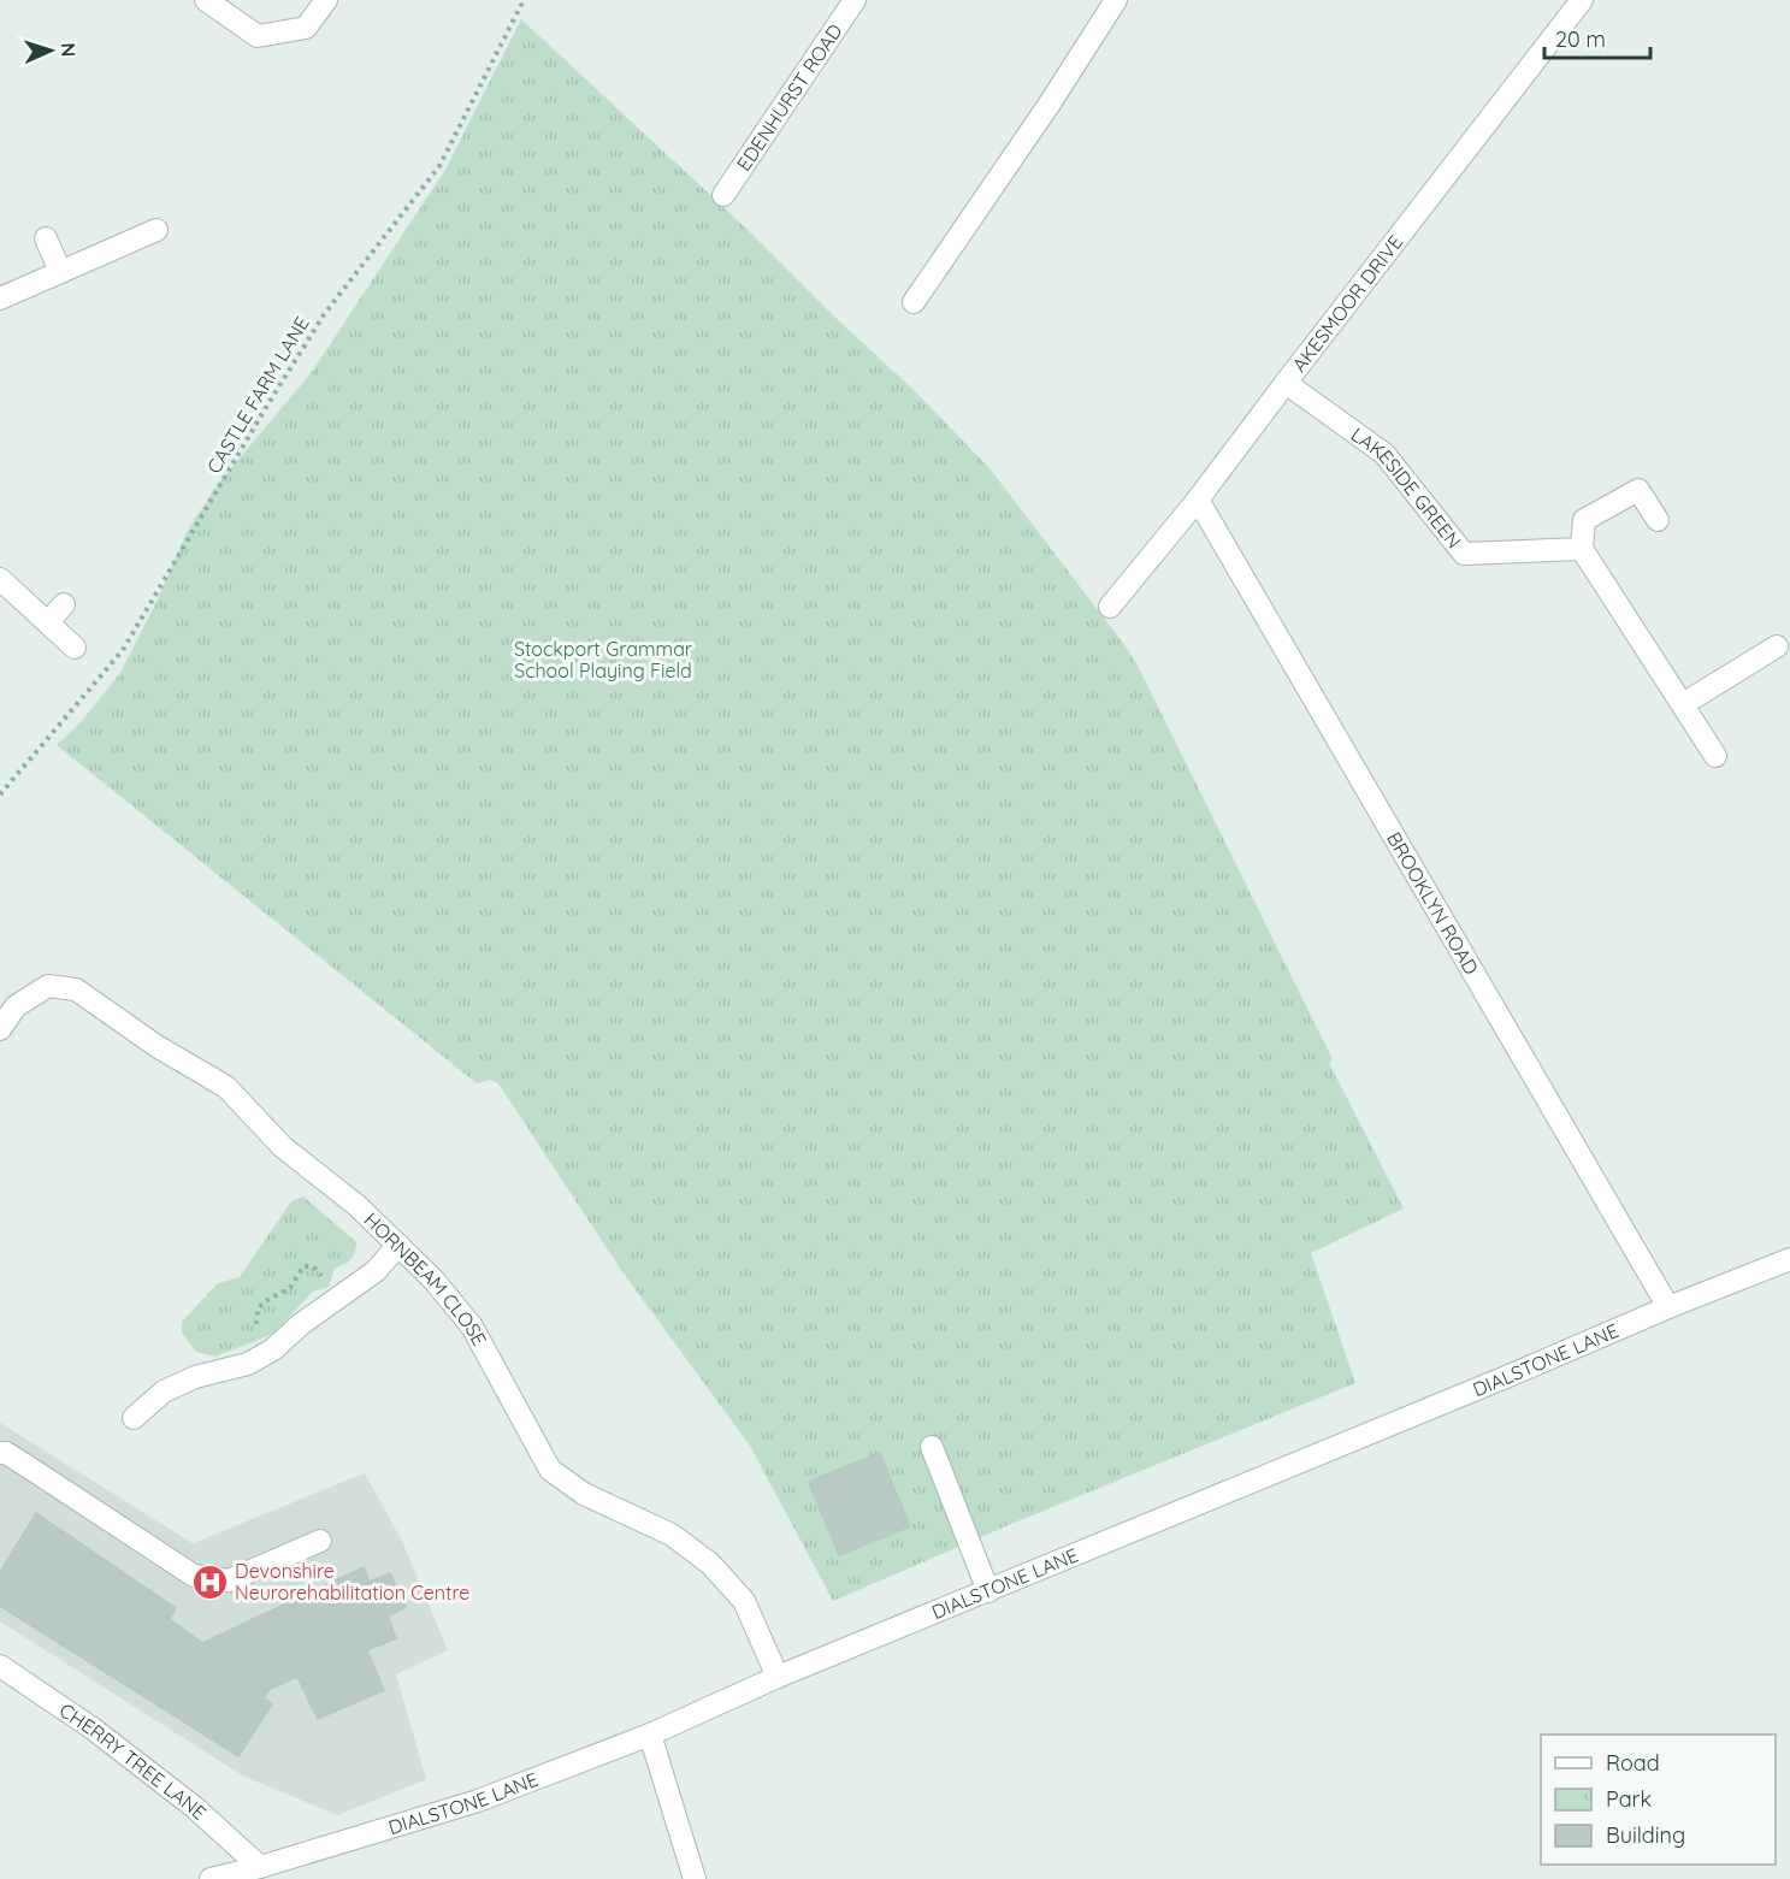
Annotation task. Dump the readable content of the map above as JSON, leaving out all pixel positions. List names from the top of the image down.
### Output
{
  "streets": {
    "street": [
      "EDENHURST ROAD",
      "AKESMOOR DRIVE",
      "LAKESIDE GREEN",
      "BROOKLYN ROAD",
      "HORNBEAM CLOSE",
      "DIALSTONE LANE",
      "CHERRY TREE LANE"
    ],
    "path": ["CASTLE FARM LANE"]
  },
  "crossings": [
    ["AKESMOOR DRIVE", "LAKESIDE GREEN"],
    ["AKESMOOR DRIVE", "BROOKLYN ROAD"],
    ["BROOKLYN ROAD", "DIALSTONE LANE"],
    ["HORNBEAM CLOSE", "DIALSTONE LANE"],
    ["DIALSTONE LANE", "CHERRY TREE LANE"]
  ],
  "parks": ["Stockport Grammar School Playing Field"],
  "places": {
    "hospital": ["Devonshire Neurorehabilitation Centre"]
  },
  "legend": ["Road", "Park", "Building"],
  "scale_bar": "20 m",
  "north": "right"
}
